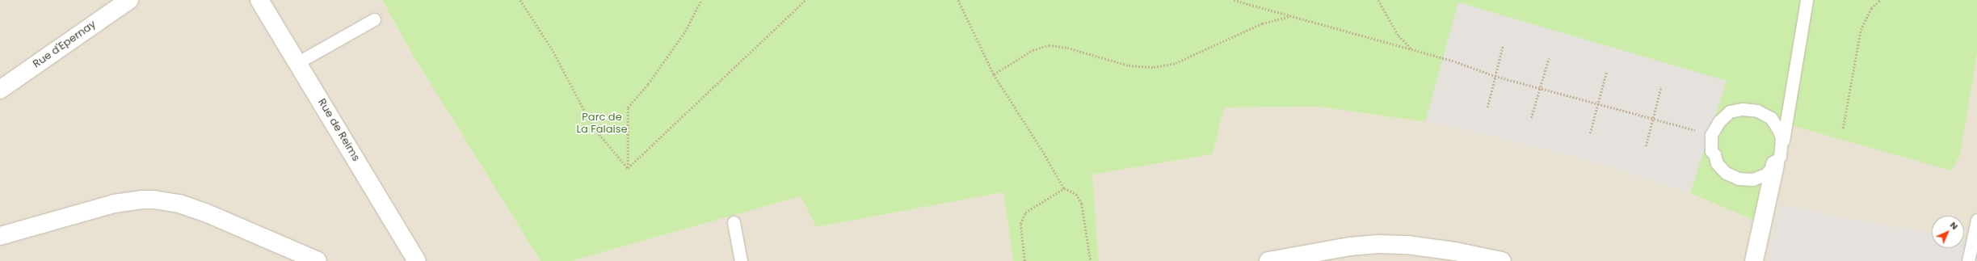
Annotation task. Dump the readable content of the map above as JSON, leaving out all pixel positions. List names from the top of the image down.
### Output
{
  "streets": {
    "street": ["Rue d'Epernay", "Rue de Reims"]
  },
  "parks": ["Parc de La Falaise"],
  "north": "top right"
}
